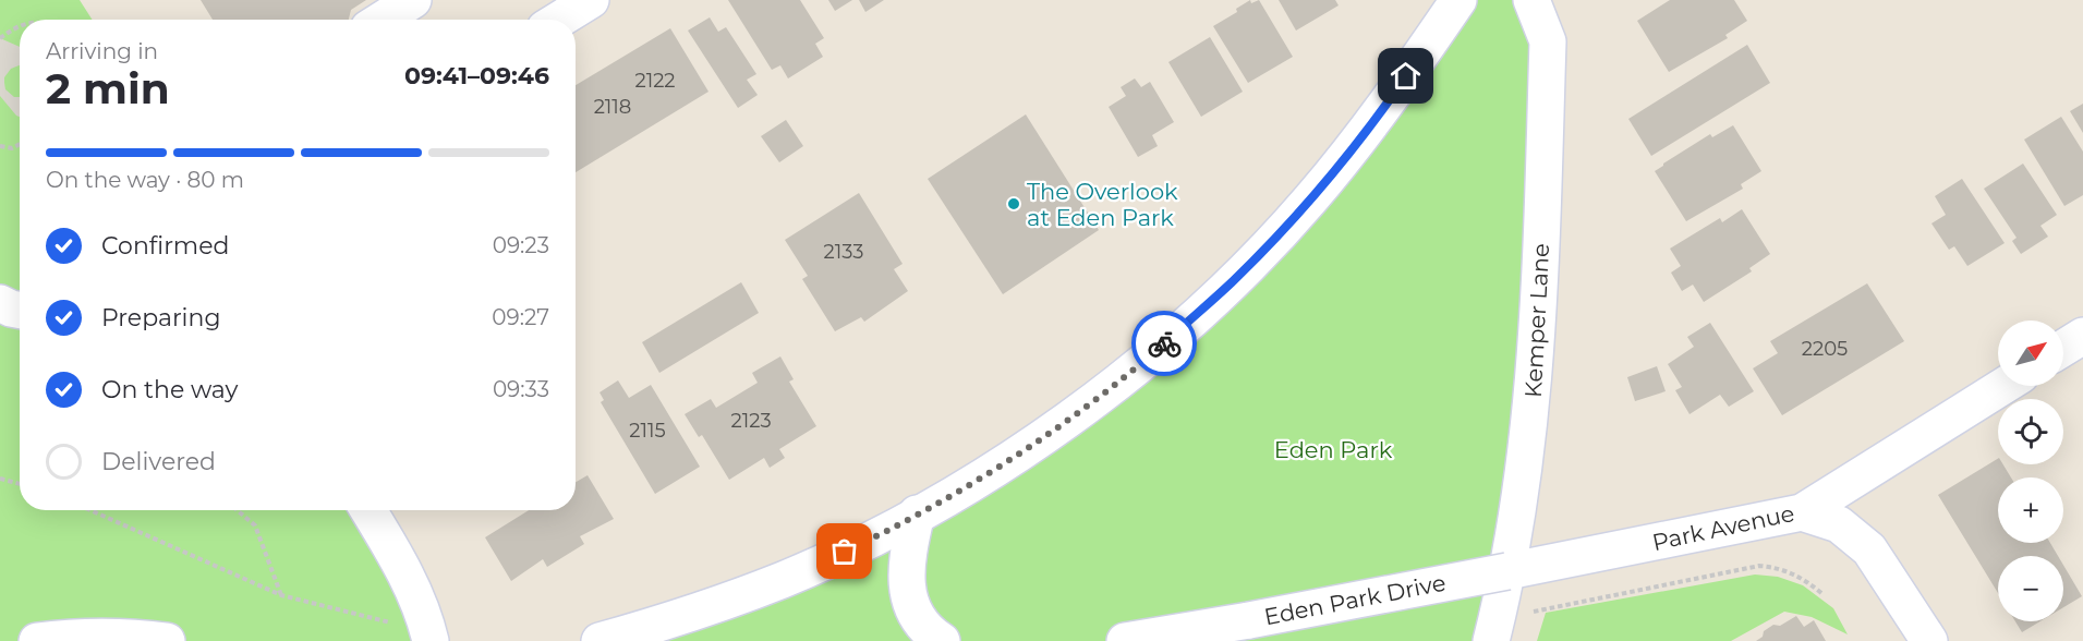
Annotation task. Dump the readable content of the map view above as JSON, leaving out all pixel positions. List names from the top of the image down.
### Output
{
  "streets": {
    "street": ["Kemper Lane", "Park Avenue", "Eden Park Drive"]
  },
  "crossings": [
    ["Park Avenue", "Eden Park Drive"]
  ],
  "parks": ["Eden Park"],
  "places": ["The Overlook at Eden Park"],
  "house_numbers": [
    "2122",
    "2118",
    "2133",
    "2205",
    "2123",
    "2115"
  ],
  "north": "top right",
  "page": {
    "heading": ["2 min", "Arriving in", "09:41–09:46"],
    "bar": "On the way · 80 m",
    "list": [
      ["Confirmed", "09:23"],
      ["Preparing", "09:27"],
      ["On the way", "09:33"],
      "Delivered"
    ],
    "map_buttons": ["+", "−"]
  }
}
